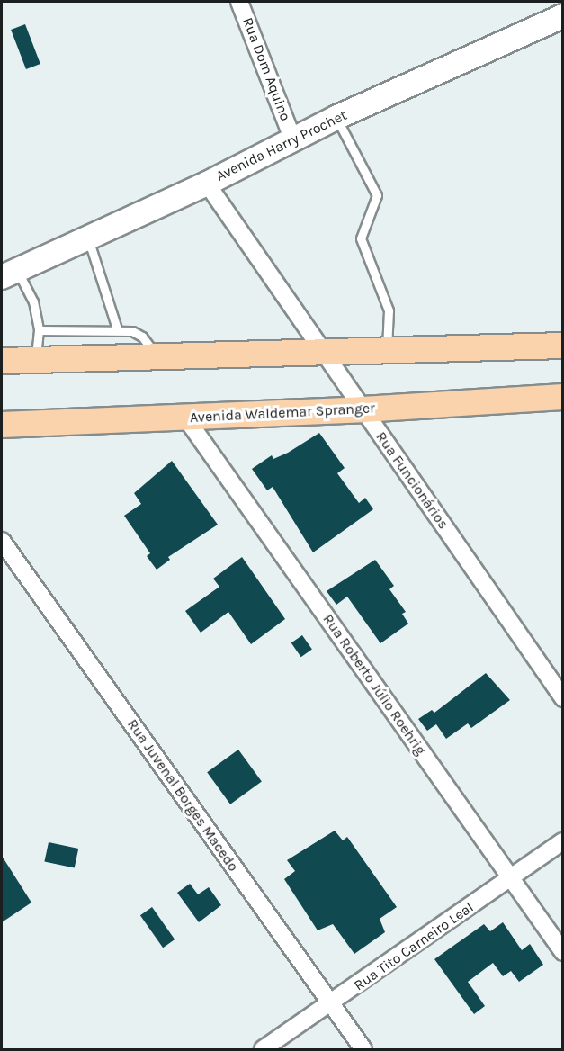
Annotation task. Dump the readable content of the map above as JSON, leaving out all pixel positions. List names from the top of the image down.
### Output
{
  "streets": {
    "main road": ["Avenida Waldemar Spranger"],
    "street": [
      "Rua Dom Aquino",
      "Avenida Harry Prochet",
      "Rua Funcionários",
      "Rua Roberto Júlio Roehrig",
      "Rua Juvenal Borges Macedo",
      "Rua Tito Carneiro Leal"
    ]
  },
  "crossings": [
    ["Rua Dom Aquino", "Avenida Harry Prochet"],
    ["Avenida Harry Prochet", "Rua Funcionários"],
    ["Avenida Waldemar Spranger", "Rua Funcionários"],
    ["Avenida Waldemar Spranger", "Rua Roberto Júlio Roehrig"],
    ["Rua Roberto Júlio Roehrig", "Rua Tito Carneiro Leal"],
    ["Rua Juvenal Borges Macedo", "Rua Tito Carneiro Leal"]
  ]
}
